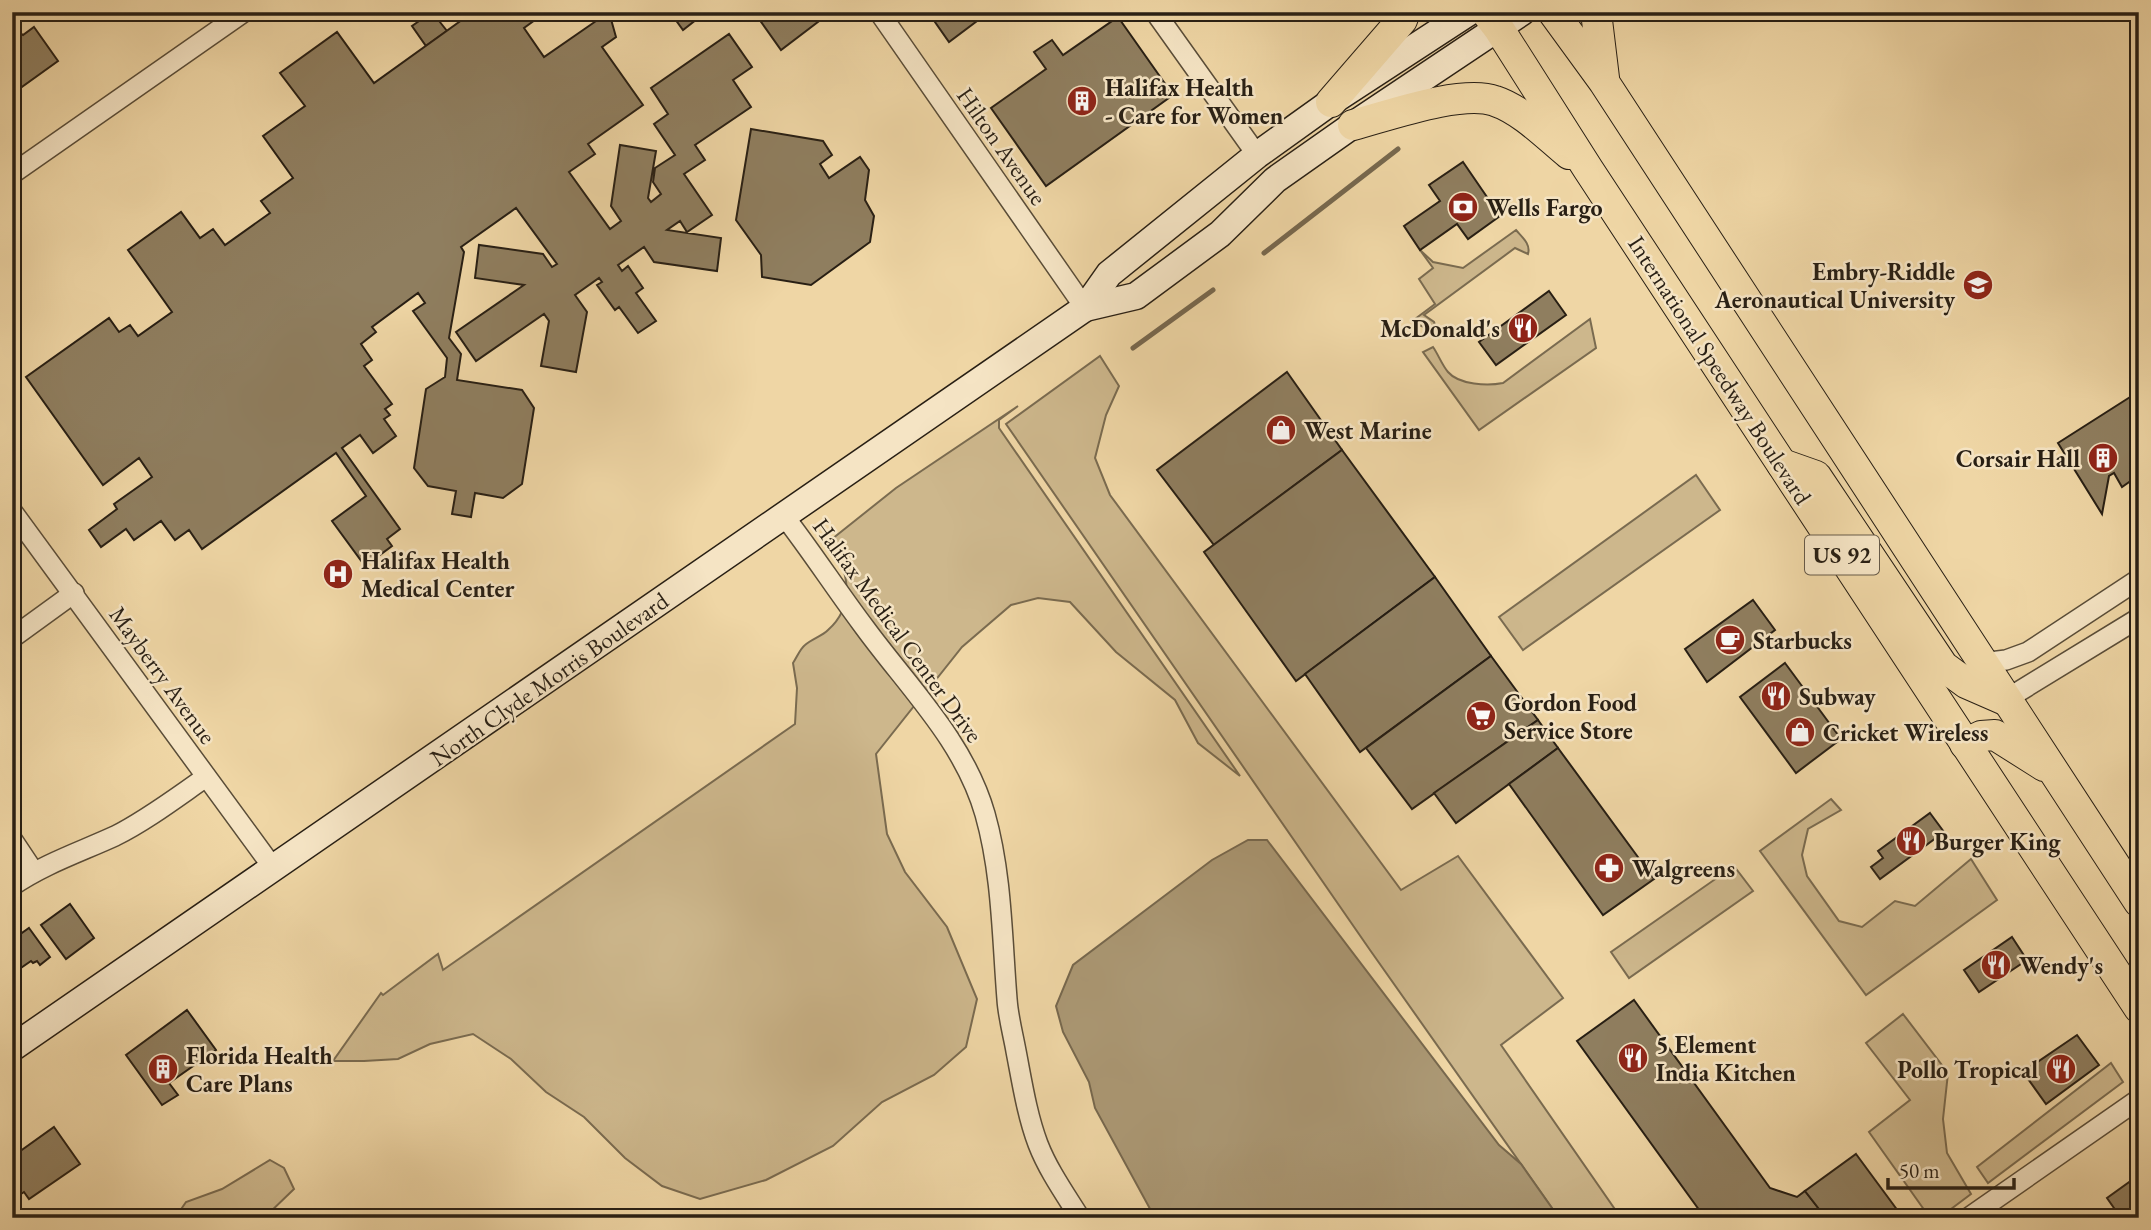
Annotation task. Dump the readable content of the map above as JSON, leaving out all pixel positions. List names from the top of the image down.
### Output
{
  "streets": {
    "main road": ["International Speedway Boulevard", "US 92", "North Clyde Morris Boulevard"],
    "street": ["Hilton Avenue", "Halifax Medical Center Drive", "Mayberry Avenue"]
  },
  "crossings": [
    ["Hilton Avenue", "North Clyde Morris Boulevard"],
    ["International Speedway Boulevard", "North Clyde Morris Boulevard"],
    ["Halifax Medical Center Drive", "North Clyde Morris Boulevard"],
    ["Mayberry Avenue", "North Clyde Morris Boulevard"]
  ],
  "places": {
    "building": ["Halifax Health - Care for Women", "Corsair Hall", "Florida Health Care Plans"],
    "bank": ["Wells Fargo"],
    "school or university": ["Embry-Riddle Aeronautical University"],
    "restaurant": [
      "McDonald's",
      "Subway",
      "Burger King",
      "Wendy's",
      "5 Element India Kitchen",
      "Pollo Tropical"
    ],
    "shop": ["West Marine", "Cricket Wireless"],
    "hospital": ["Halifax Health Medical Center"],
    "cafe": ["Starbucks"],
    "supermarket": ["Gordon Food Service Store"],
    "pharmacy": ["Walgreens"]
  },
  "scale_bar": "50 m"
}
